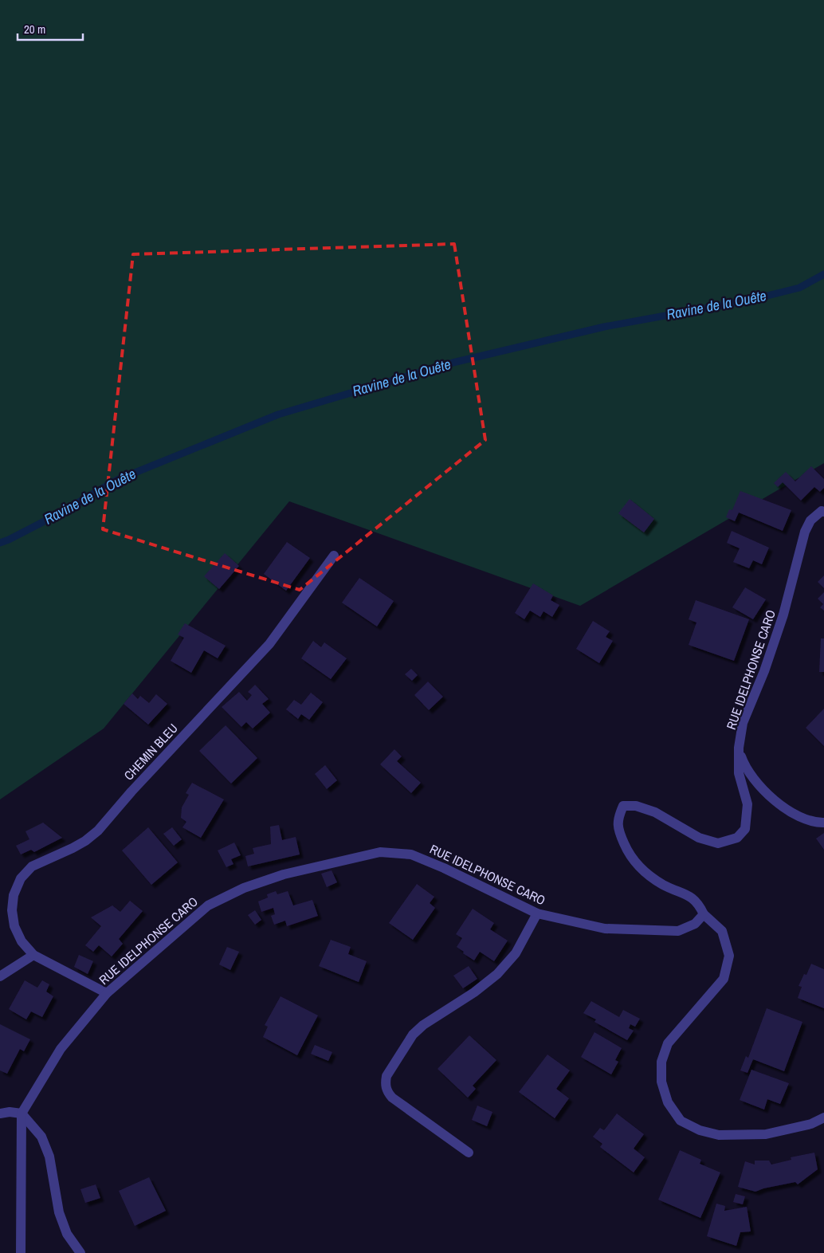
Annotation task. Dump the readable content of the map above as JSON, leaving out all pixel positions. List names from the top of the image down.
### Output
{
  "streets": {
    "street": ["RUE IDELPHONSE CARO", "CHEMIN BLEU"]
  },
  "crossings": [
    ["RUE IDELPHONSE CARO", "CHEMIN BLEU"]
  ],
  "water": ["Ravine de la Ouête"],
  "scale_bar": "20 m"
}
